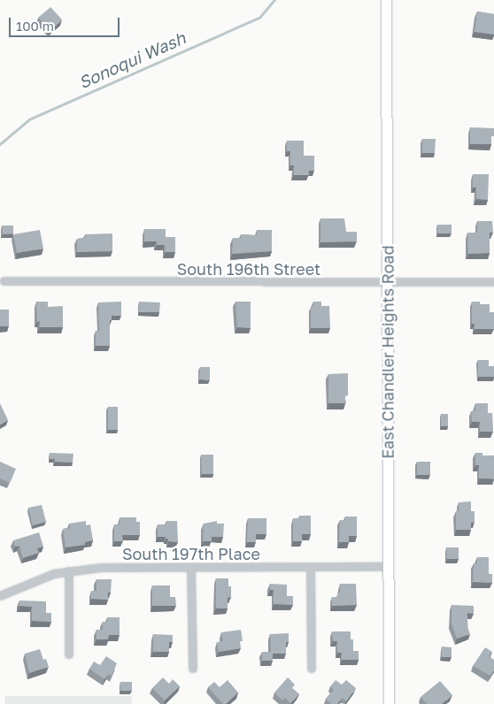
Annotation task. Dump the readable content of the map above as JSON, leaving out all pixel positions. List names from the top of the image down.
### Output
{
  "streets": {
    "main road": ["East Chandler Heights Road"],
    "street": ["South 196th Street", "South 197th Place"]
  },
  "crossings": [
    ["South 196th Street", "East Chandler Heights Road"],
    ["East Chandler Heights Road", "South 197th Place"]
  ],
  "water": ["Sonoqui Wash"],
  "scale_bar": "100 m"
}
